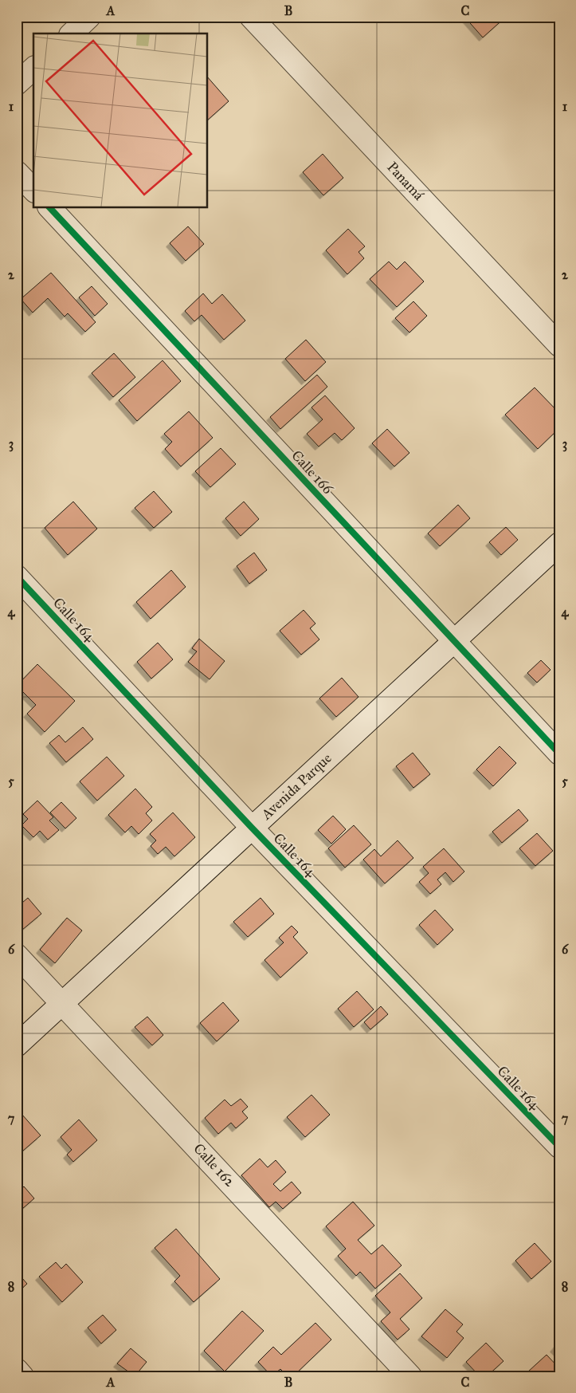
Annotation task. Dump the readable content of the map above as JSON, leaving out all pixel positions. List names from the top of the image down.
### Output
{
  "streets": {
    "street": [
      "Panamá",
      "Calle 166",
      "Calle 164",
      "Avenida Parque",
      "Calle 162"
    ]
  },
  "crossings": [
    ["Calle 166", "Avenida Parque"],
    ["Calle 164", "Avenida Parque"],
    ["Avenida Parque", "Calle 162"]
  ],
  "grid": {
    "columns": ["A", "B", "C"],
    "rows": [
      "1",
      "2",
      "3",
      "4",
      "5",
      "6",
      "7",
      "8"
    ]
  }
}
